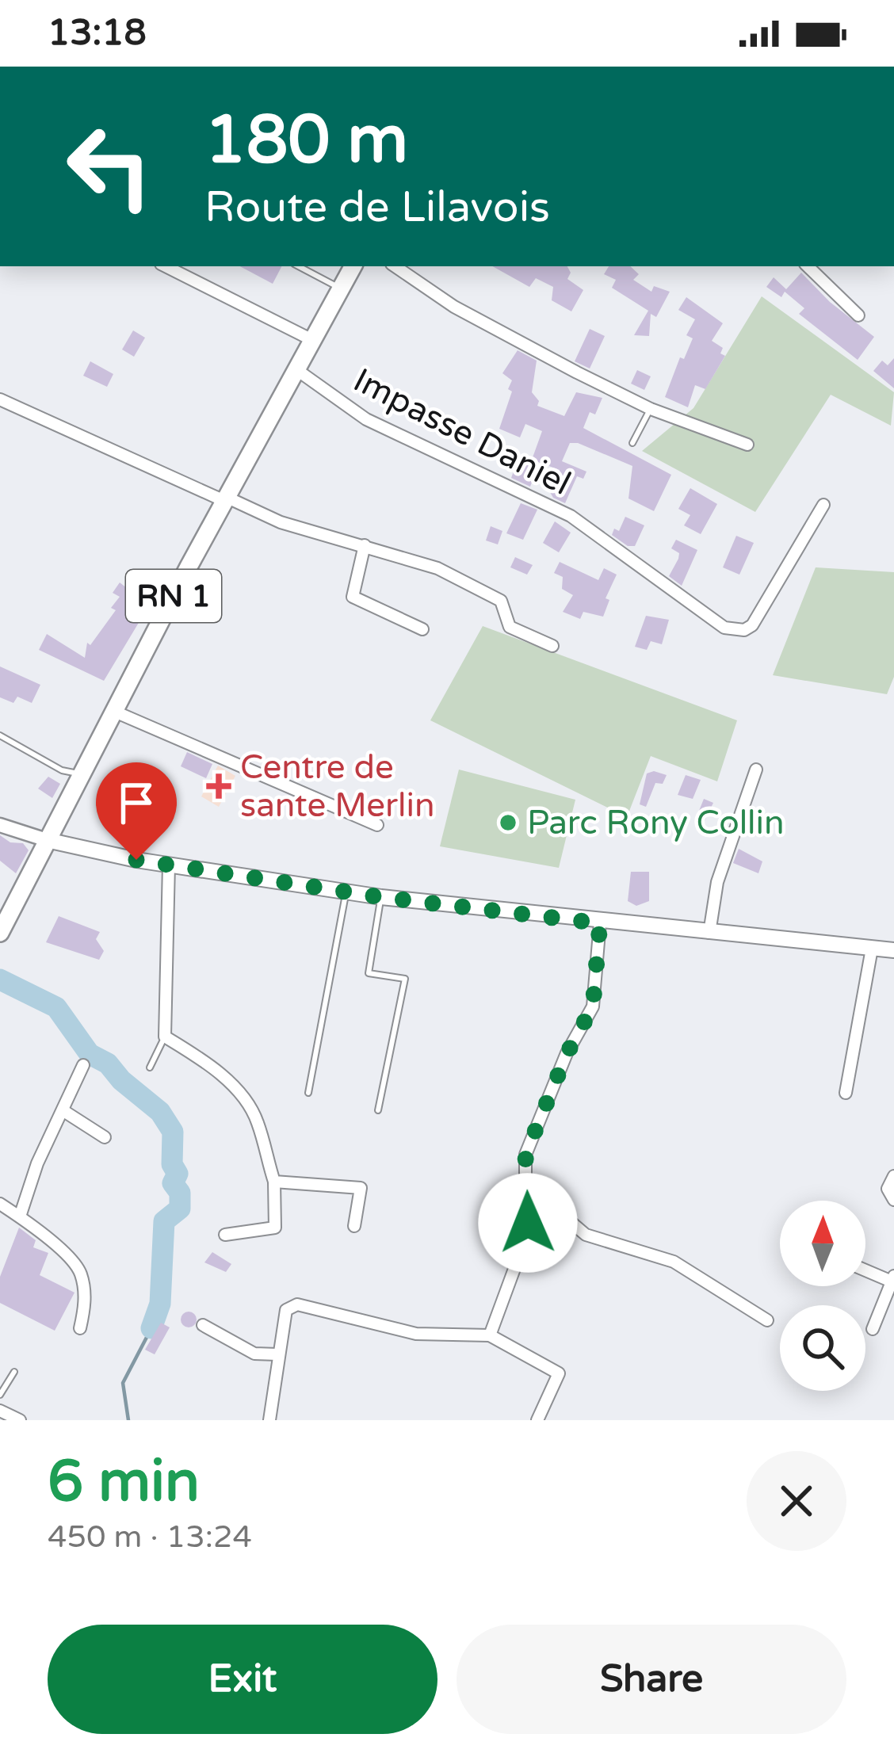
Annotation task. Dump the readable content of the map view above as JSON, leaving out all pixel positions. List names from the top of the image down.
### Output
{
  "streets": {
    "main road": ["RN 1"],
    "street": ["Impasse Daniel"]
  },
  "crossings": [
    ["Impasse Daniel", "RN 1"]
  ],
  "places": {
    "health": ["Centre de sante Merlin"],
    "other": ["Parc Rony Collin"]
  },
  "north": "top",
  "page": {
    "status": "13:18",
    "turn": ["180 m", "Route de Lilavois"],
    "heading": ["6 min", "450 m · 13:24"],
    "buttons": ["Exit", "Share"]
  }
}
